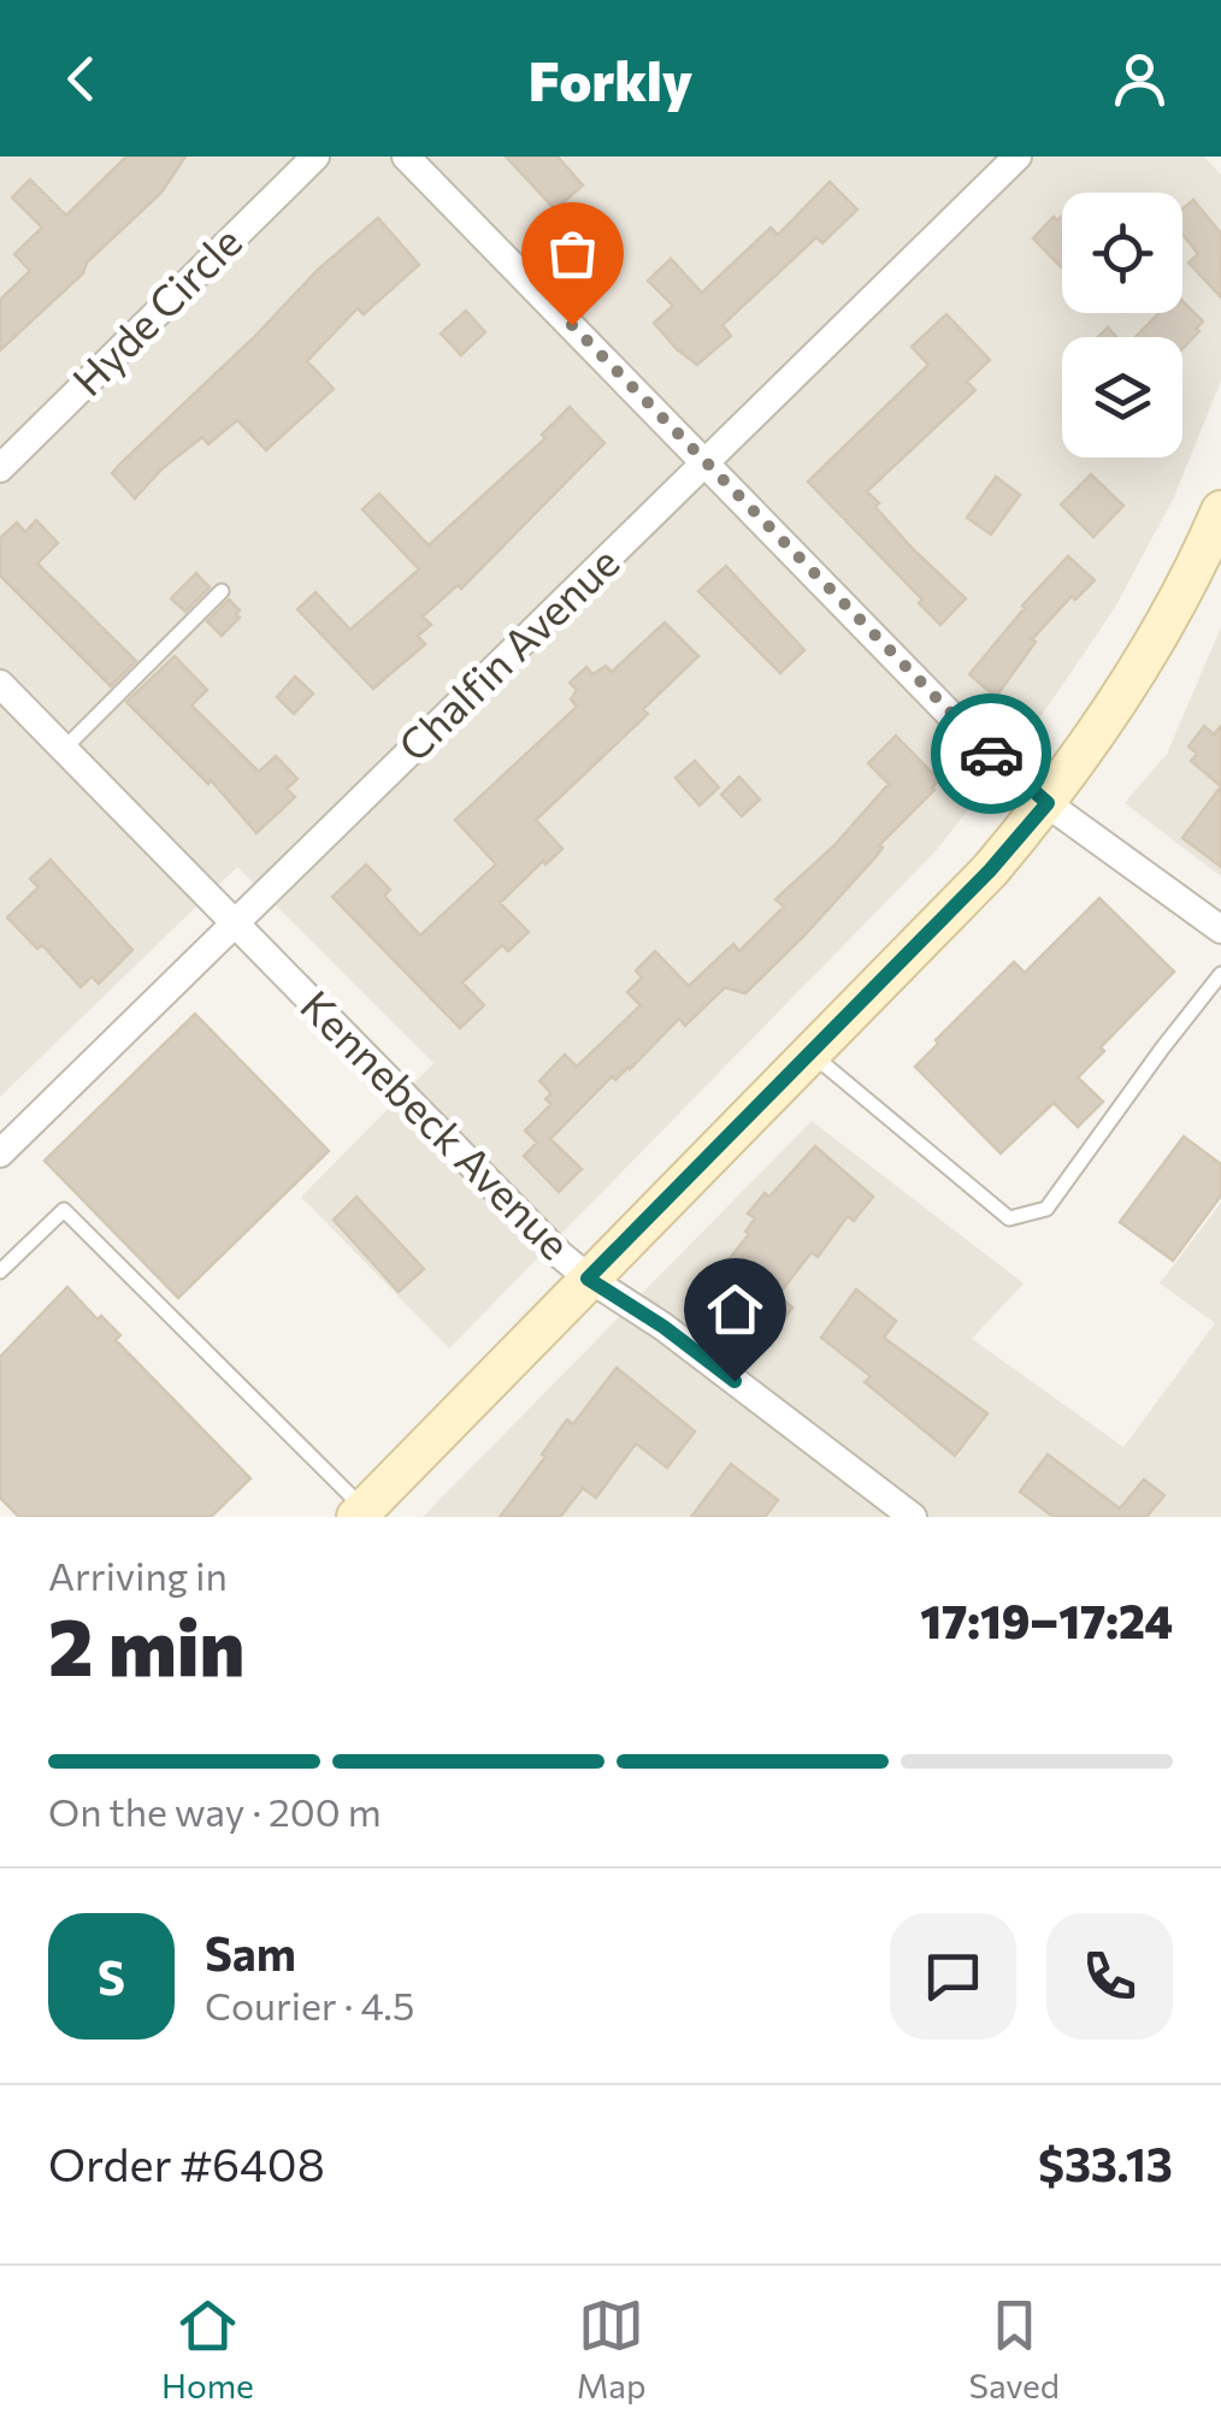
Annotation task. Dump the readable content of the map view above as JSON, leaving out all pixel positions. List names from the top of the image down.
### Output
{
  "streets": {
    "street": ["Hyde Circle", "Chalfin Avenue", "Kennebeck Avenue"]
  },
  "crossings": [
    ["Chalfin Avenue", "Kennebeck Avenue"]
  ],
  "page": {
    "header": "Forkly",
    "heading": ["2 min", "Arriving in", "17:19–17:24"],
    "panel": [
      "Sam",
      "Courier · 4.5",
      "Order #6408",
      "$33.13"
    ],
    "bar": "On the way · 200 m",
    "round": "S",
    "tabs": ["Home", "Map", "Saved"]
  }
}
